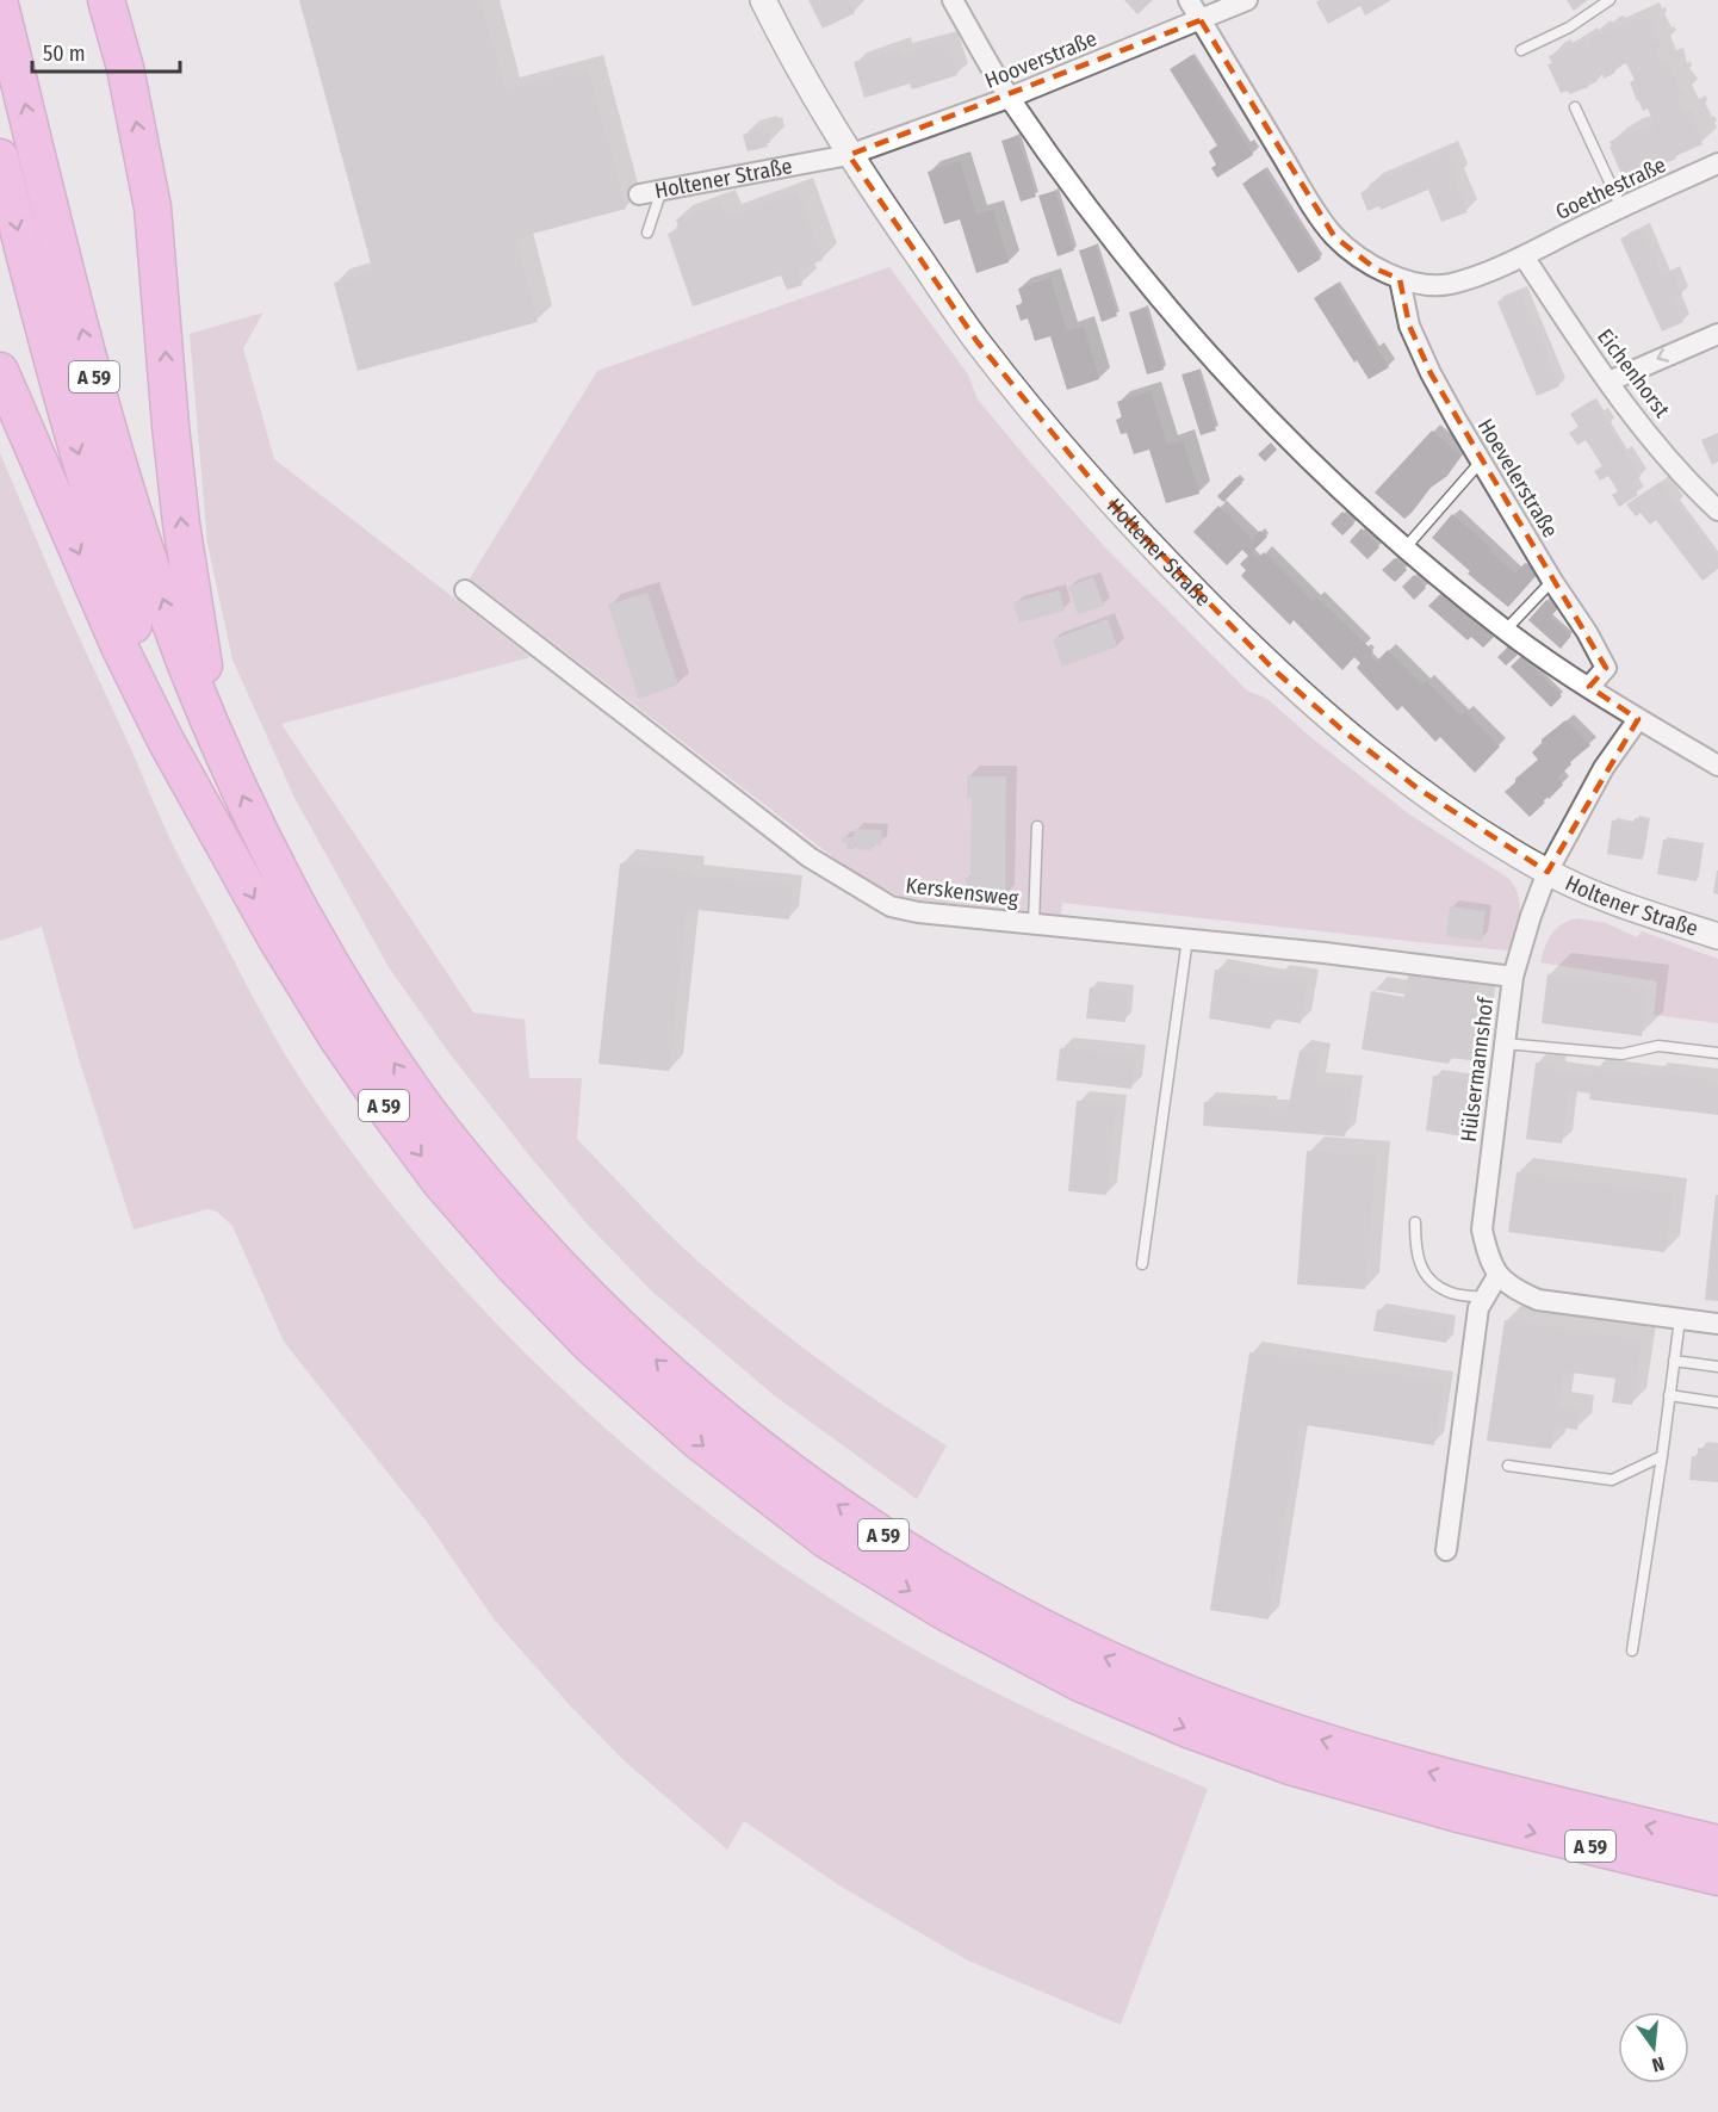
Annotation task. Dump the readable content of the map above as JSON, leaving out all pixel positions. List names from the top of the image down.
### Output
{
  "streets": {
    "highway": ["A 59"],
    "street": [
      "Hooverstraße",
      "Holtener Straße",
      "Goethestraße",
      "Eichenhorst",
      "Hoevelerstraße",
      "Kerskensweg",
      "Hülsermannshof"
    ]
  },
  "crossings": [
    ["Hooverstraße", "Holtener Straße"],
    ["Holtener Straße", "Hülsermannshof"],
    ["Goethestraße", "Eichenhorst"],
    ["Kerskensweg", "Hülsermannshof"]
  ],
  "scale_bar": "50 m",
  "north": "bottom"
}
